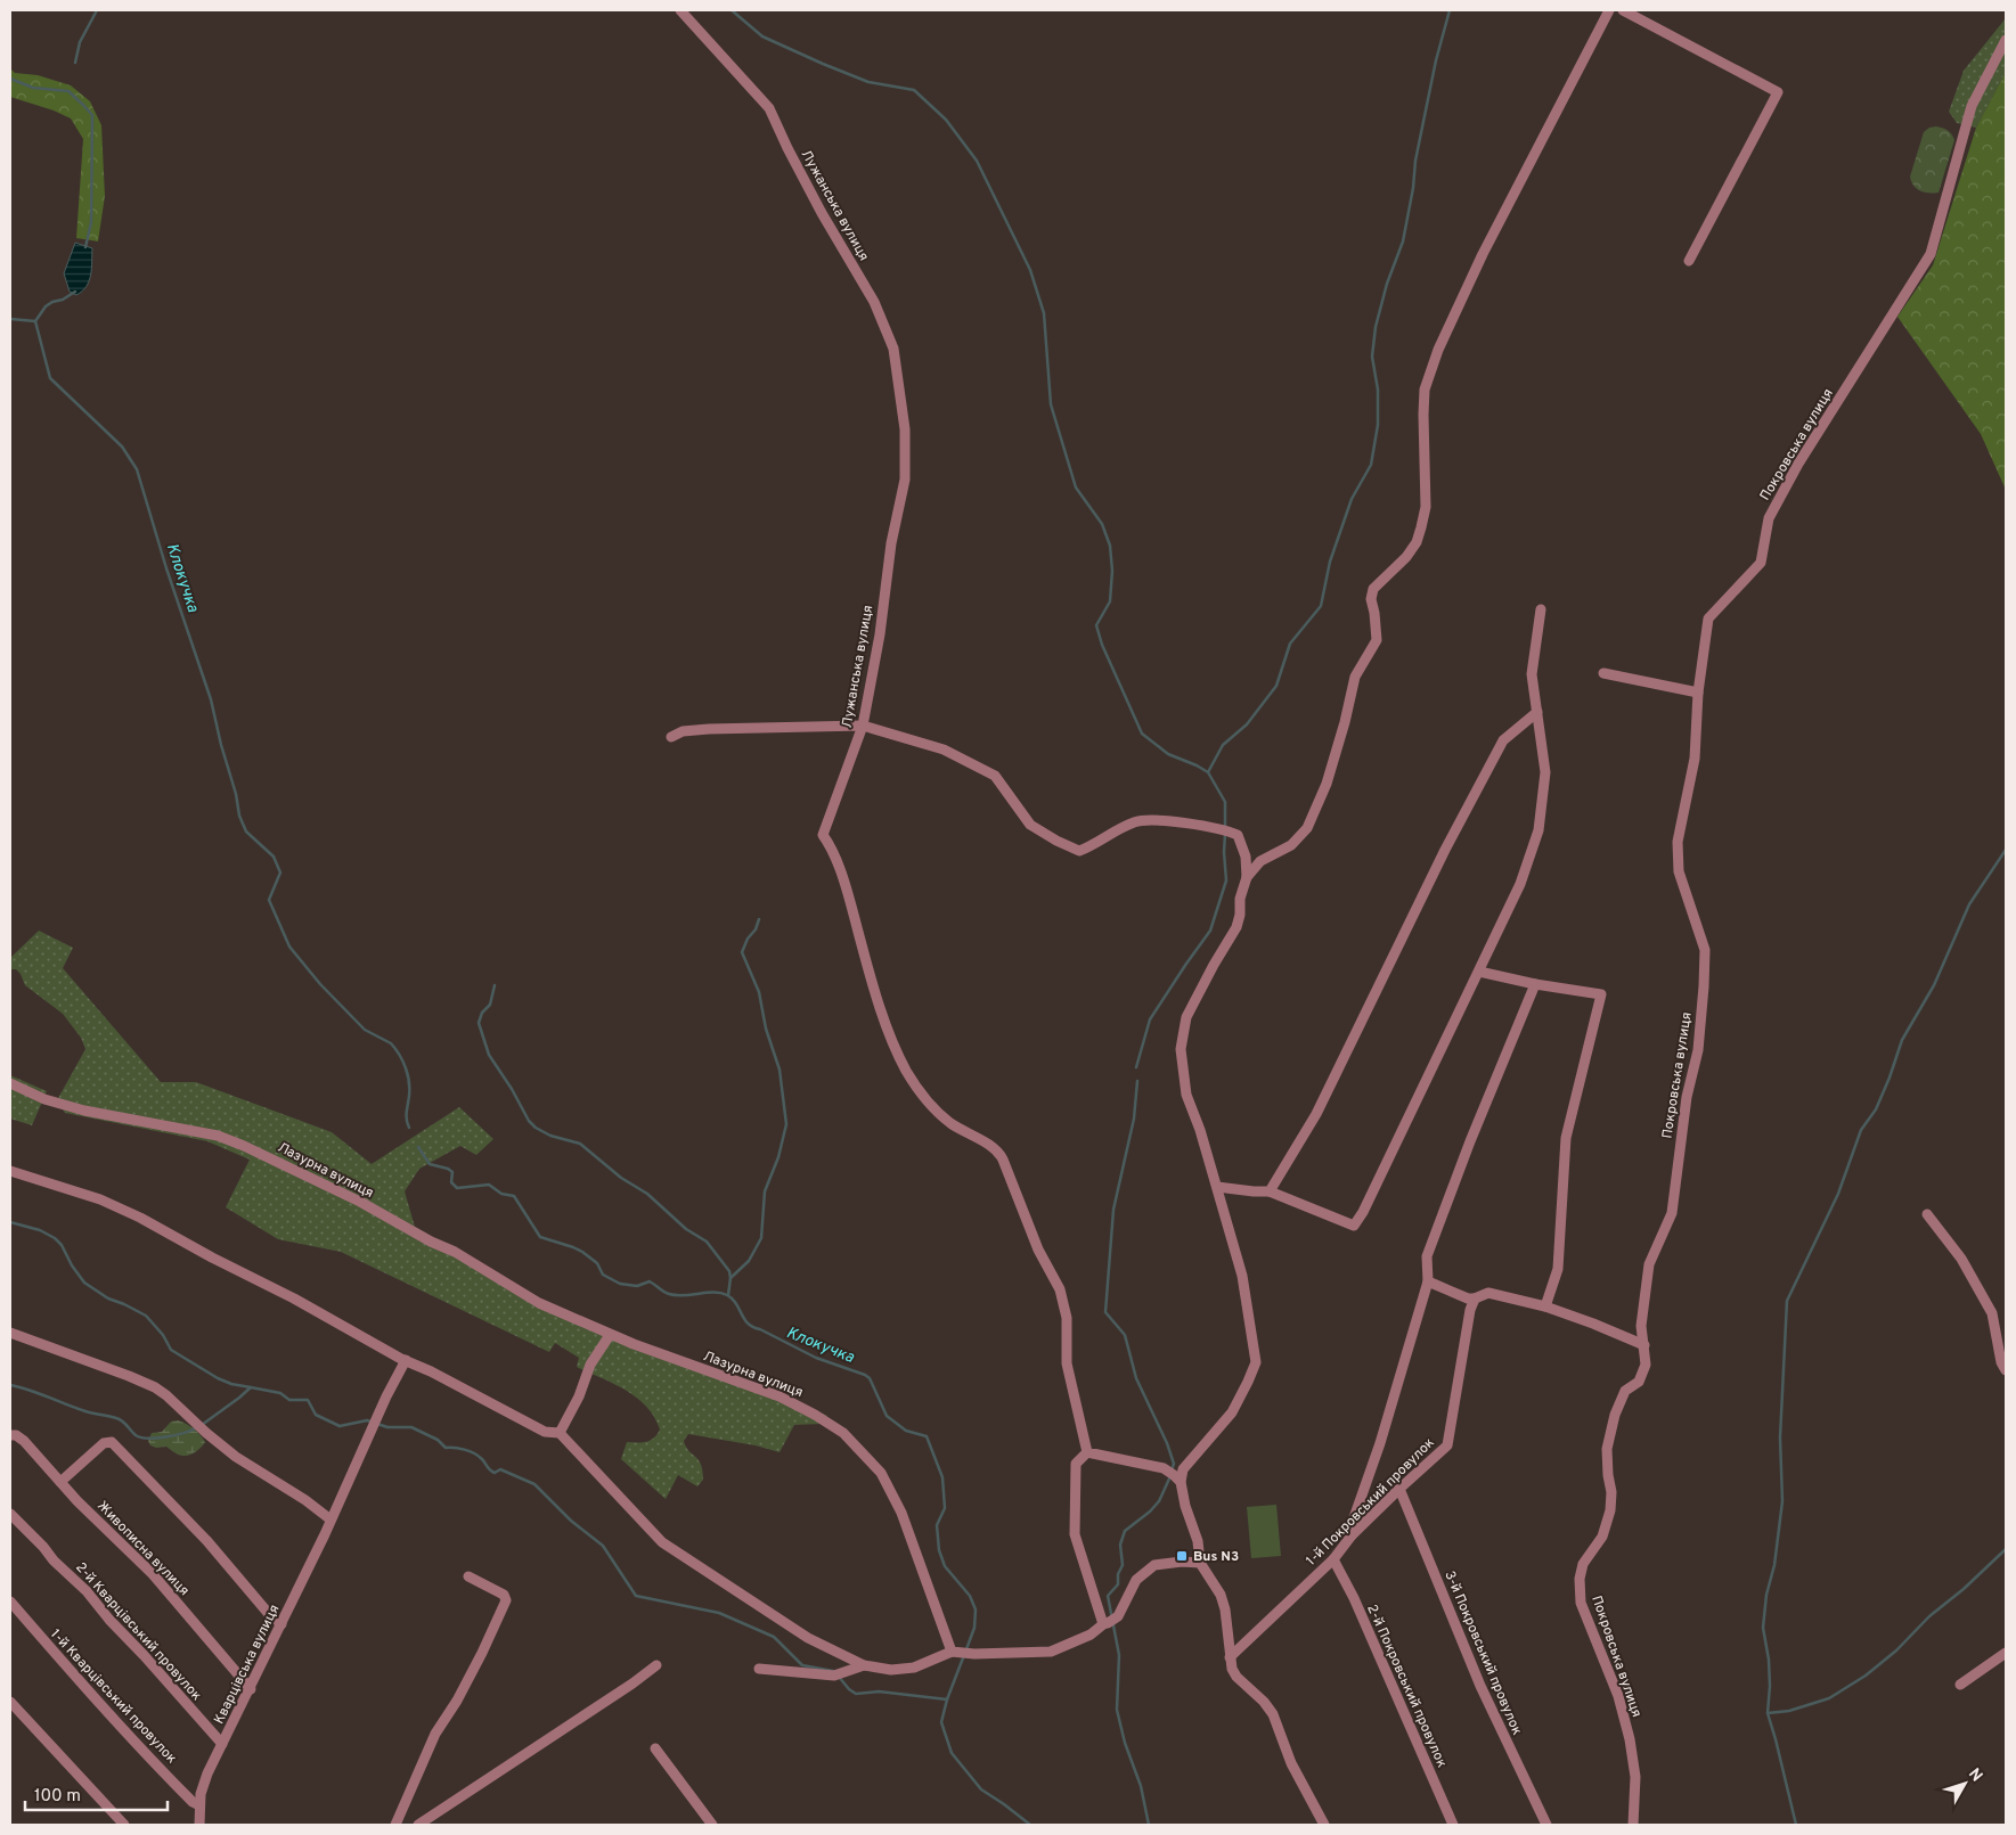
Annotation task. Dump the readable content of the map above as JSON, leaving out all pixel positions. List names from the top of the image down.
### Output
{
  "streets": {
    "street": [
      "Лужанська вулиця",
      "Покровська вулиця",
      "Лазурна вулиця",
      "1-й Покровський провулок",
      "Живописна вулиця",
      "2-й Кварцівський провулок",
      "3-й Покровський провулок",
      "Кварцівська вулиця",
      "2-й Покровський провулок",
      "1-й Кварцівський провулок"
    ]
  },
  "crossings": [
    ["1-й Покровський провулок", "3-й Покровський провулок"],
    ["1-й Покровський провулок", "2-й Покровський провулок"],
    ["Живописна вулиця", "Кварцівська вулиця"],
    ["2-й Кварцівський провулок", "Кварцівська вулиця"],
    ["Кварцівська вулиця", "1-й Кварцівський провулок"]
  ],
  "water": ["Клокучка"],
  "places": {
    "transit": ["Bus N3"]
  },
  "scale_bar": "100 m",
  "north": "top right"
}
